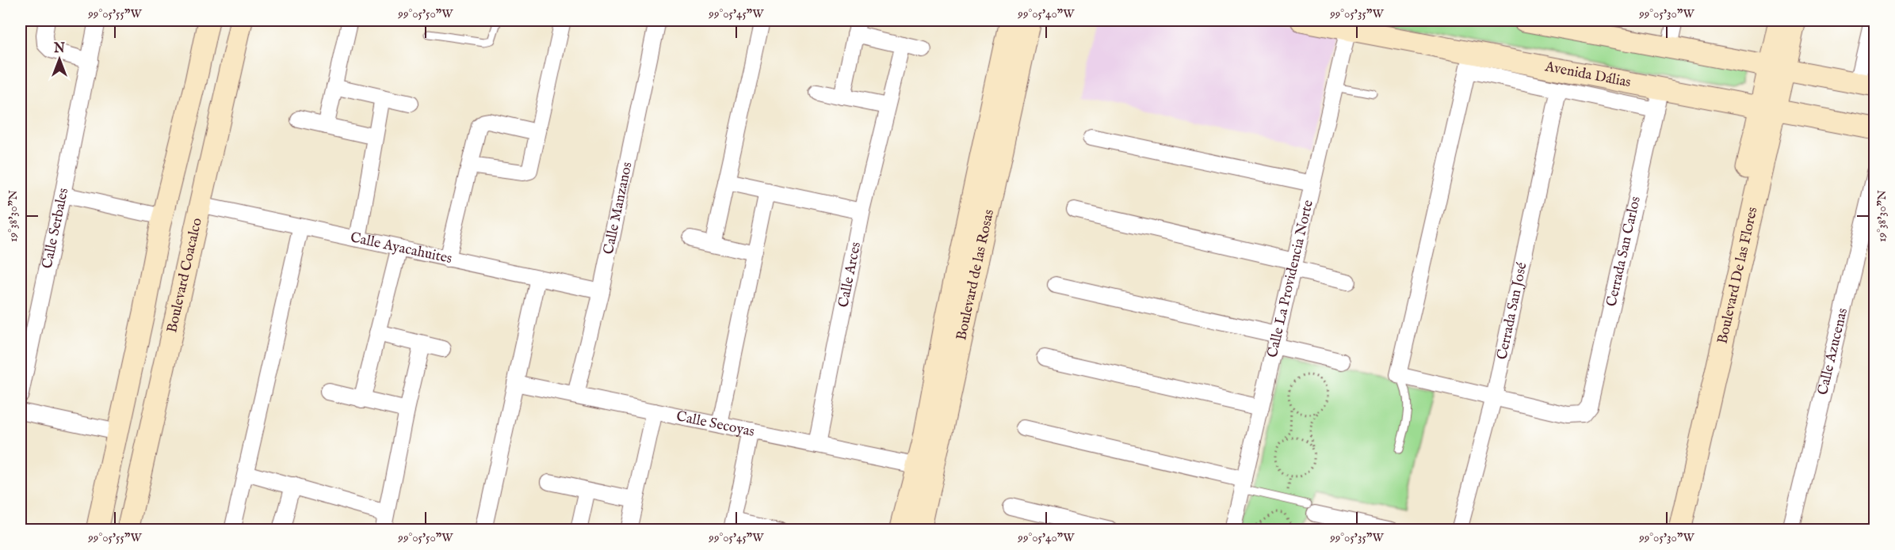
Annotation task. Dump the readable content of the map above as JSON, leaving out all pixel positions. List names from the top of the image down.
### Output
{
  "streets": {
    "street": [
      "Avenida Dálias",
      "Calle Manzanos",
      "Calle Serbales",
      "Calle Ayacahuites",
      "Cerrada San Carlos",
      "Boulevard Coacalco",
      "Calle Arces",
      "Boulevard de las Rosas",
      "Boulevard De las Flores",
      "Calle La Providencia Norte",
      "Cerrada San José",
      "Calle Azucenas",
      "Calle Secoyas"
    ]
  },
  "crossings": [
    ["Avenida Dálias", "Cerrada San Carlos"],
    ["Avenida Dálias", "Boulevard De las Flores"],
    ["Avenida Dálias", "Calle La Providencia Norte"],
    ["Calle Manzanos", "Calle Ayacahuites"],
    ["Calle Manzanos", "Calle Secoyas"],
    ["Calle Ayacahuites", "Boulevard Coacalco"],
    ["Cerrada San Carlos", "Cerrada San José"],
    ["Calle Arces", "Calle Secoyas"],
    ["Boulevard de las Rosas", "Calle Secoyas"]
  ],
  "north": "top",
  "coordinates": [
    "99°05'55\"W",
    "99°05'50\"W",
    "99°05'45\"W",
    "99°05'40\"W",
    "99°05'35\"W",
    "99°05'30\"W",
    "19°38'30\"N"
  ]
}
